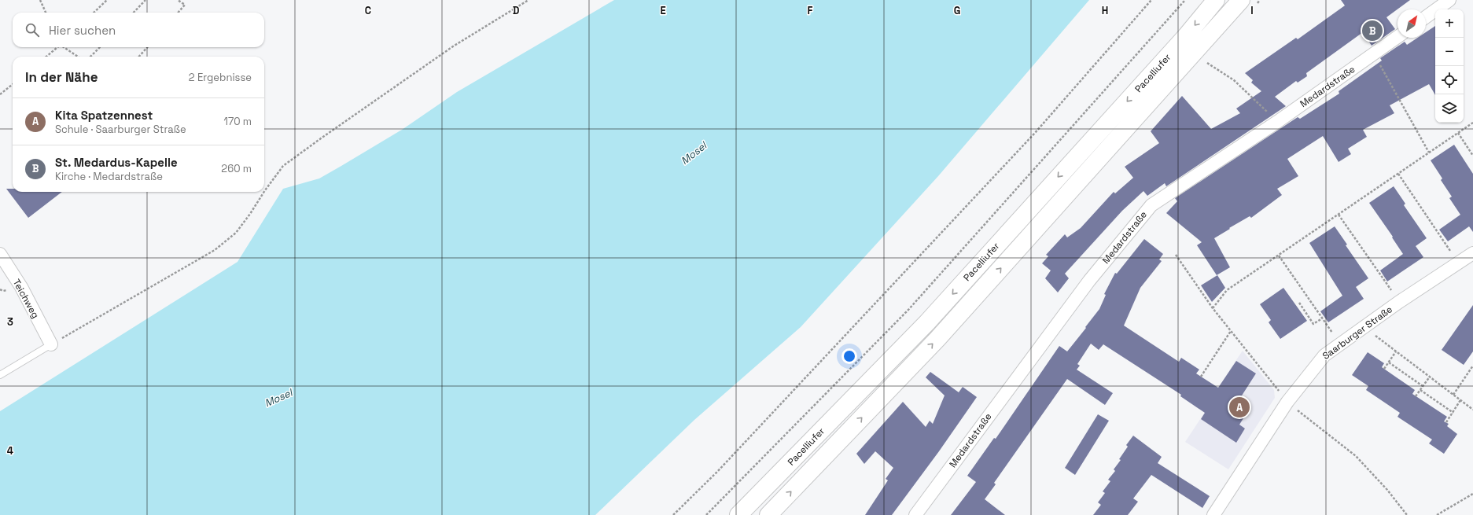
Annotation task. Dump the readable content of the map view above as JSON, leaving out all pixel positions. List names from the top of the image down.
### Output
{
  "streets": {
    "main road": ["Pacelliufer"],
    "street": ["Medardstraße", "Teichweg", "Saarburger Straße"]
  },
  "water": ["Mosel"],
  "north": "top right",
  "page": {
    "map_buttons": ["+", "−"],
    "search": "Hier suchen",
    "pins": ["B", "A"],
    "heading": ["In der Nähe", "2 Ergebnisse"],
    "list": [
      {
        "mark": "A",
        "name": "Kita Spatzennest",
        "note": "Schule · Saarburger Straße",
        "value": "170 m"
      },
      {
        "mark": "B",
        "name": "St. Medardus-Kapelle",
        "note": "Kirche · Medardstraße",
        "value": "260 m"
      }
    ]
  },
  "grid": {
    "columns": [
      "C",
      "D",
      "E",
      "F",
      "G",
      "H",
      "I"
    ],
    "rows": ["3", "4"]
  }
}
